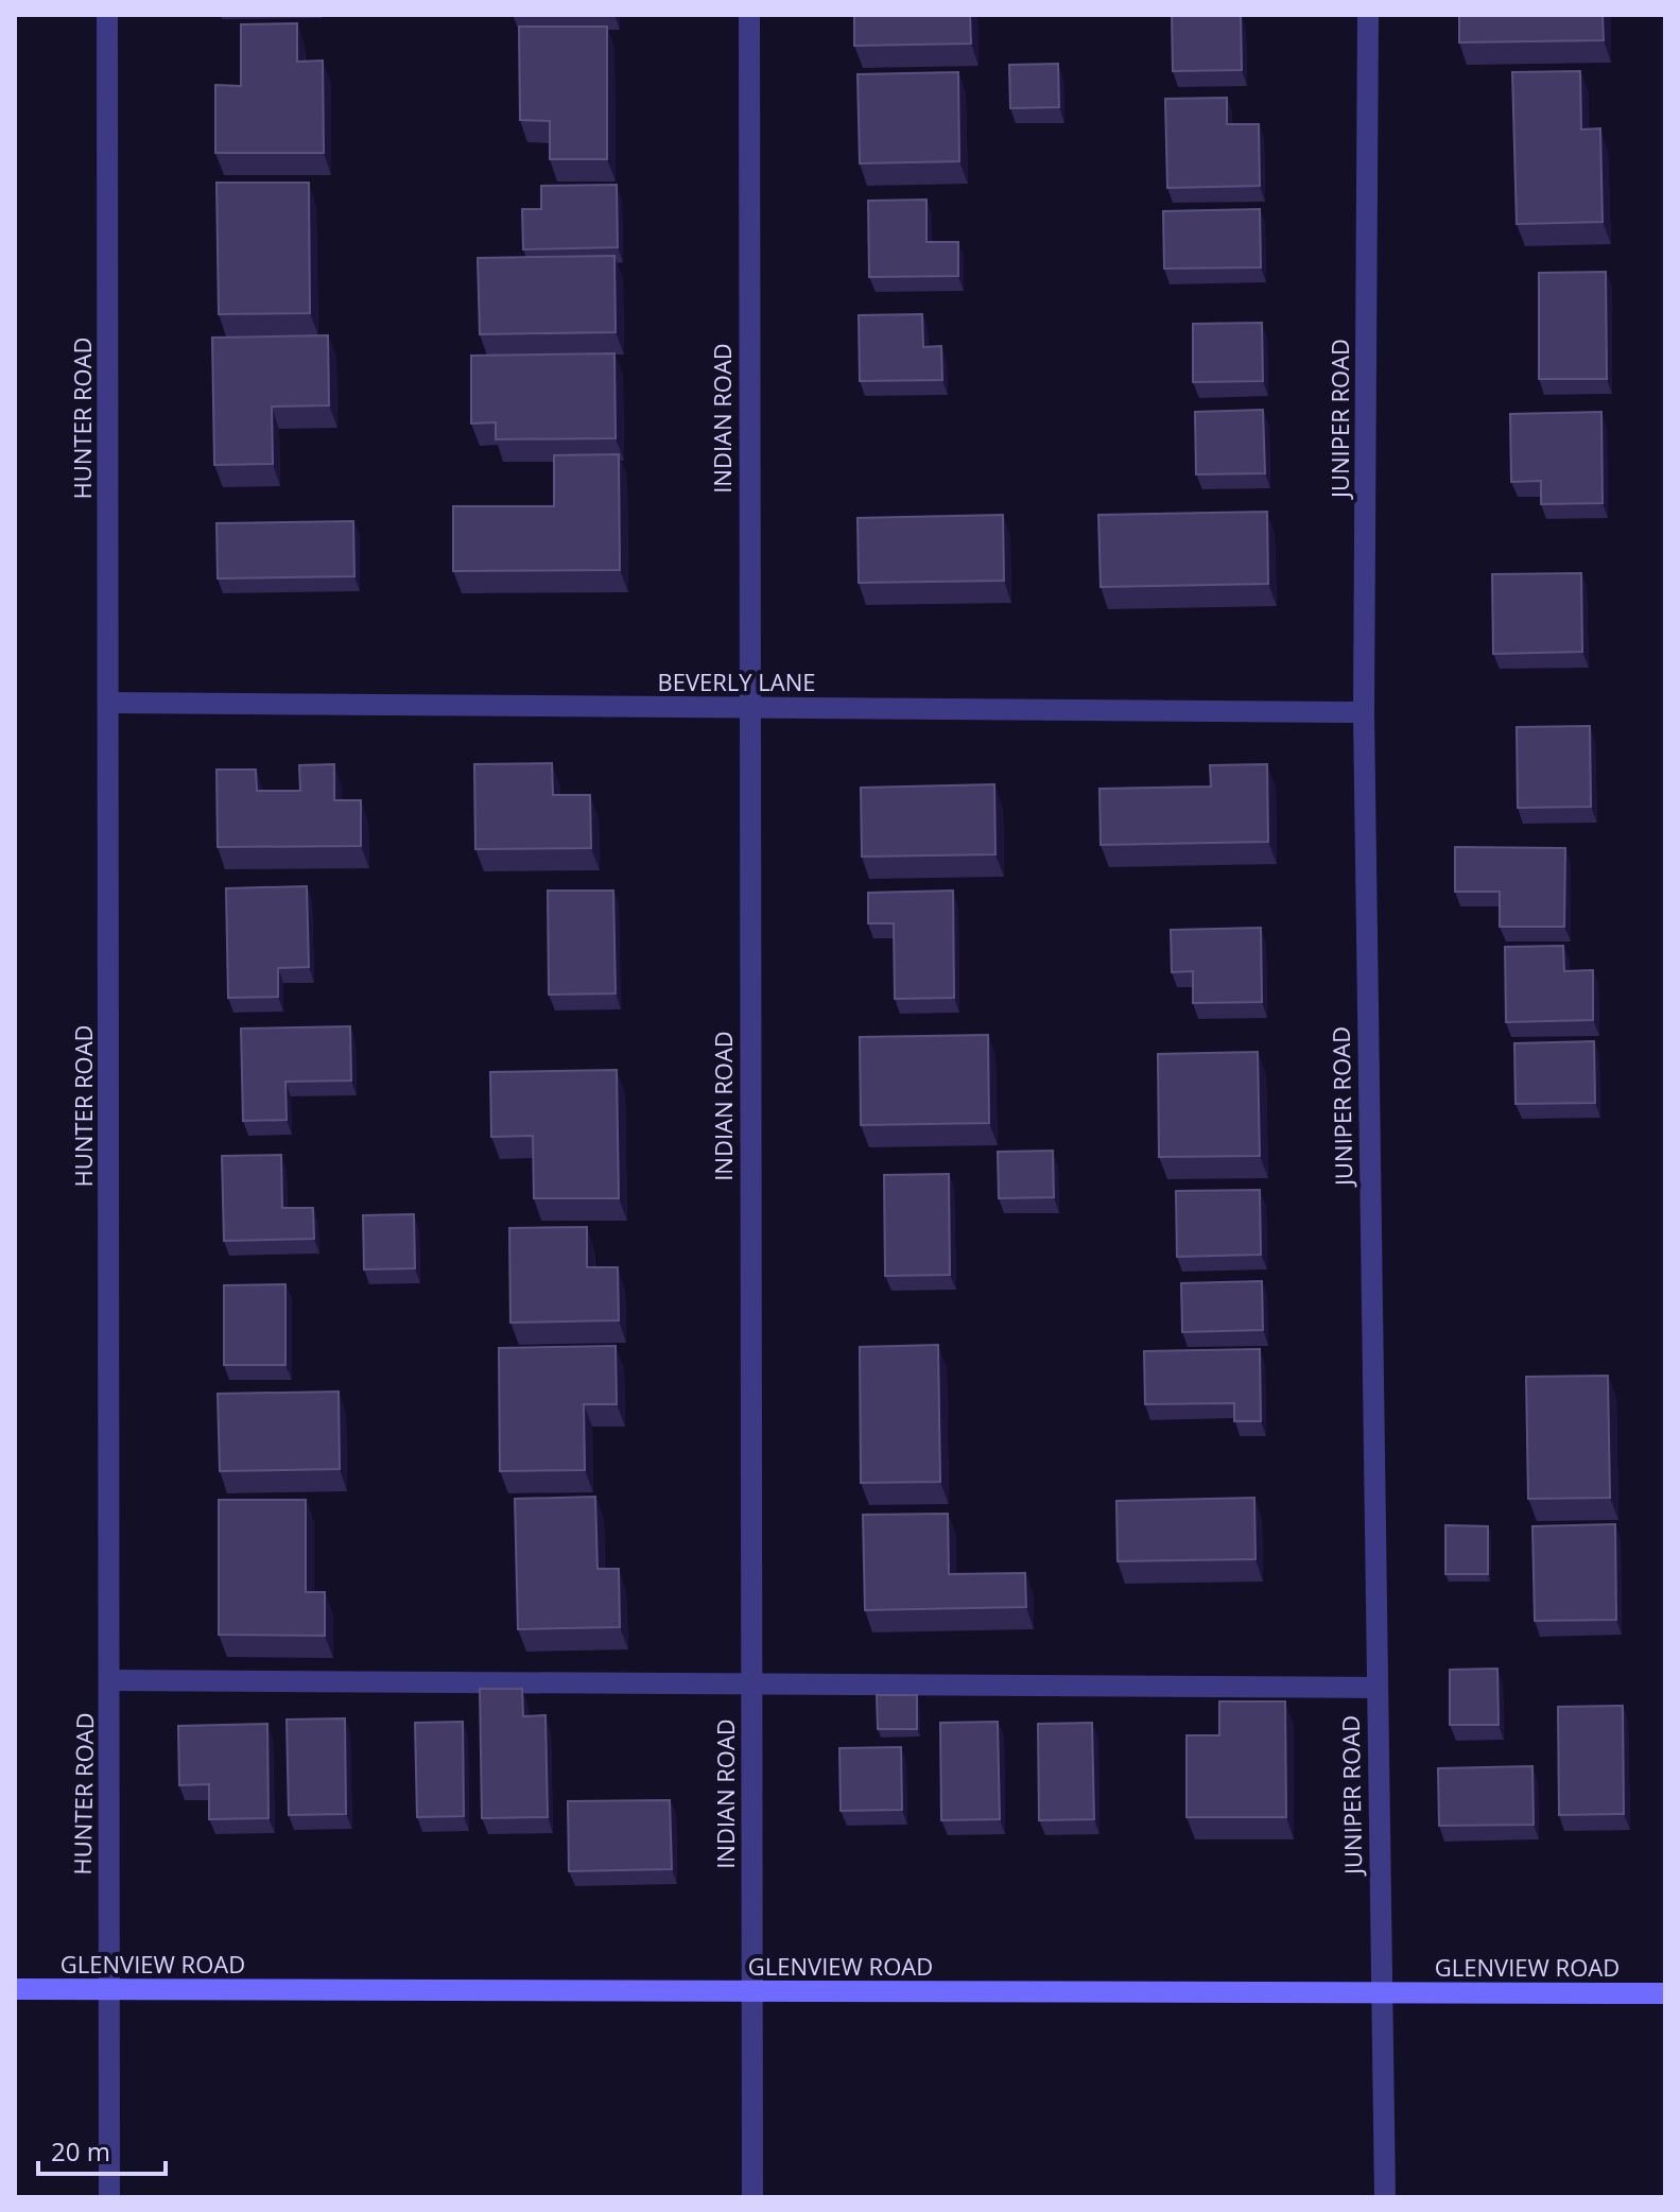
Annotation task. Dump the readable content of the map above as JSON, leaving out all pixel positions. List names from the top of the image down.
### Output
{
  "streets": {
    "main road": ["GLENVIEW ROAD"],
    "street": [
      "HUNTER ROAD",
      "INDIAN ROAD",
      "JUNIPER ROAD",
      "BEVERLY LANE"
    ]
  },
  "crossings": [
    ["HUNTER ROAD", "BEVERLY LANE"],
    ["HUNTER ROAD", "GLENVIEW ROAD"],
    ["INDIAN ROAD", "BEVERLY LANE"],
    ["INDIAN ROAD", "GLENVIEW ROAD"],
    ["JUNIPER ROAD", "BEVERLY LANE"],
    ["JUNIPER ROAD", "GLENVIEW ROAD"]
  ],
  "scale_bar": "20 m"
}
